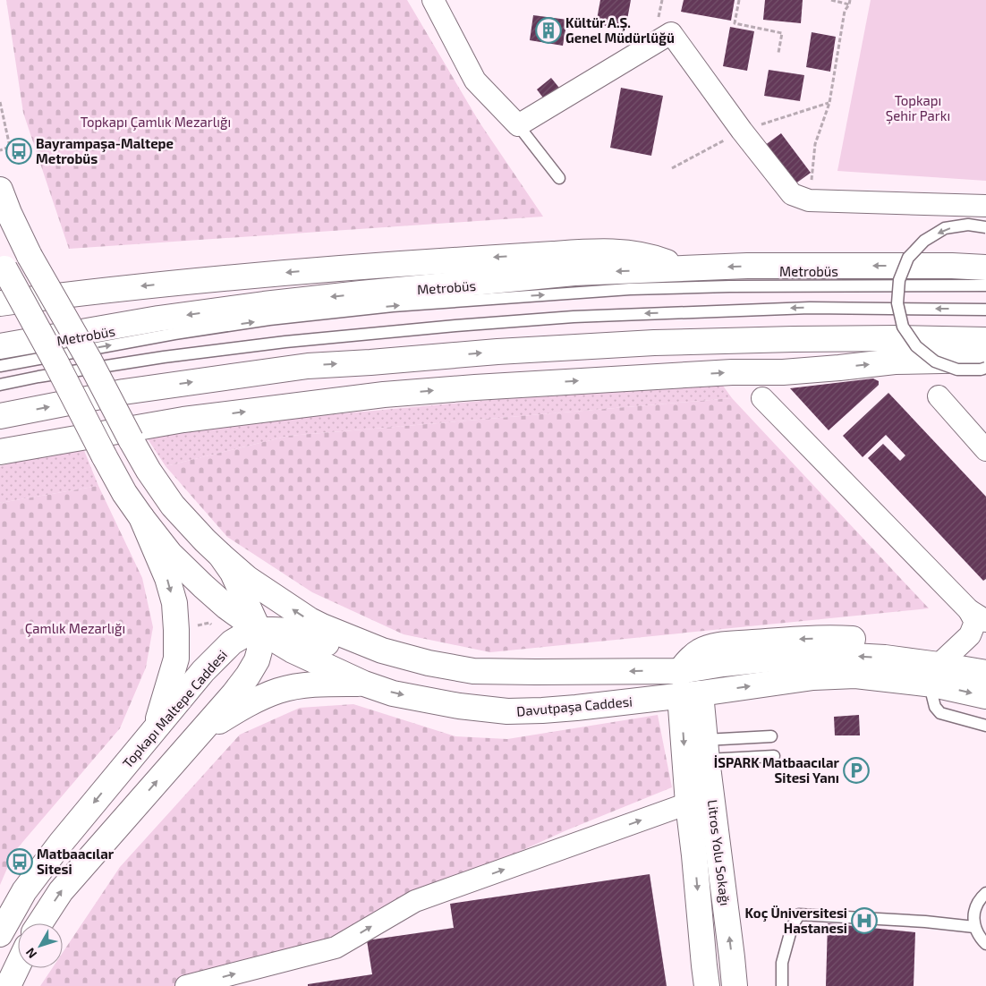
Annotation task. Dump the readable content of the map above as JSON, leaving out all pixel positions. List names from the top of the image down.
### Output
{
  "streets": {
    "main road": ["Davutpaşa Caddesi", "Topkapı Maltepe Caddesi", "Litros Yolu Sokağı"],
    "lane": ["Metrobüs"]
  },
  "crossings": [
    ["Davutpaşa Caddesi", "Topkapı Maltepe Caddesi"],
    ["Davutpaşa Caddesi", "Litros Yolu Sokağı"]
  ],
  "parks": ["Topkapı Şehir Parkı", "Topkapı Çamlık Mezarlığı", "Çamlık Mezarlığı"],
  "places": {
    "building": ["Kültür A.Ş. Genel Müdürlüğü"],
    "bus stop": ["Bayrampaşa-Maltepe Metrobüs", "Matbaacılar Sitesi"],
    "parking": ["İSPARK Matbaacılar Sitesi Yanı"],
    "hospital": ["Koç Üniversitesi Hastanesi"]
  },
  "north": "bottom left"
}
